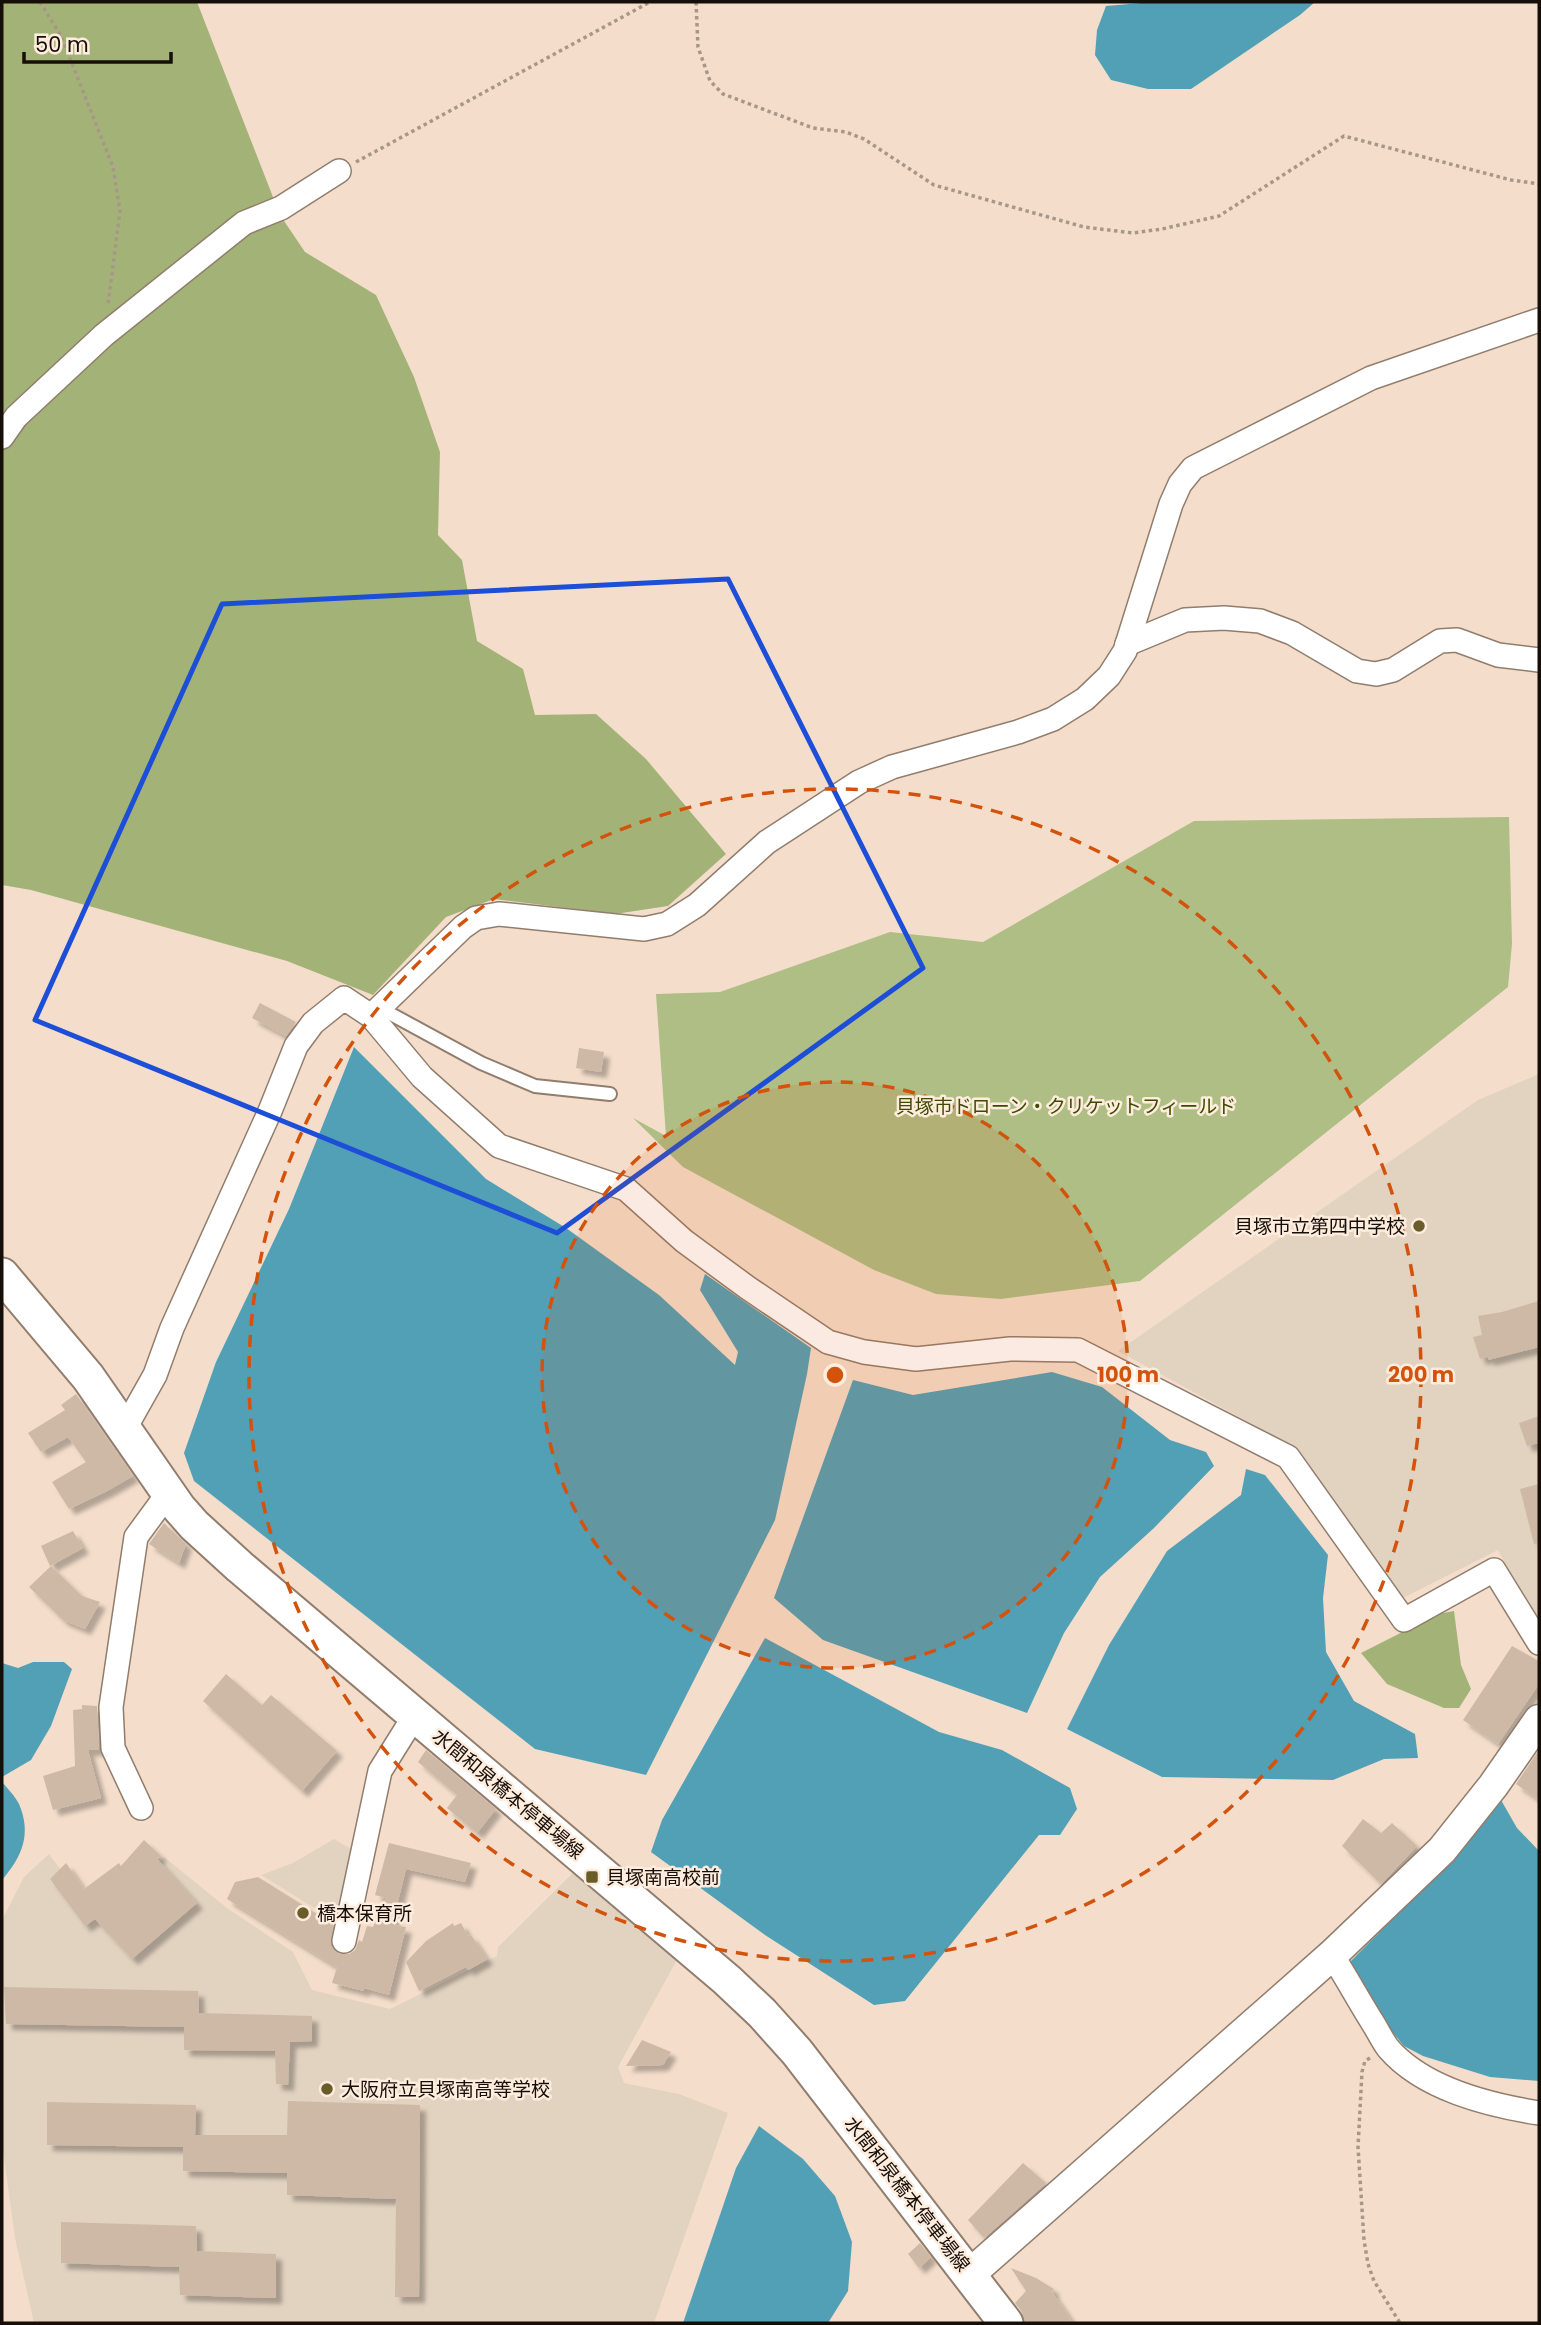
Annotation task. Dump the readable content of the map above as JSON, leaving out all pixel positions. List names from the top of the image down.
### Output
{
  "streets": {
    "main road": ["水間和泉橋本停車場線"]
  },
  "parks": ["貝塚市ドローン・クリケットフィールド"],
  "places": {
    "other": ["貝塚市立第四中学校", "橋本保育所", "大阪府立貝塚南高等学校"],
    "transit": ["貝塚南高校前"]
  },
  "scale_bar": "50 m",
  "rings": ["100 m", "200 m"]
}
